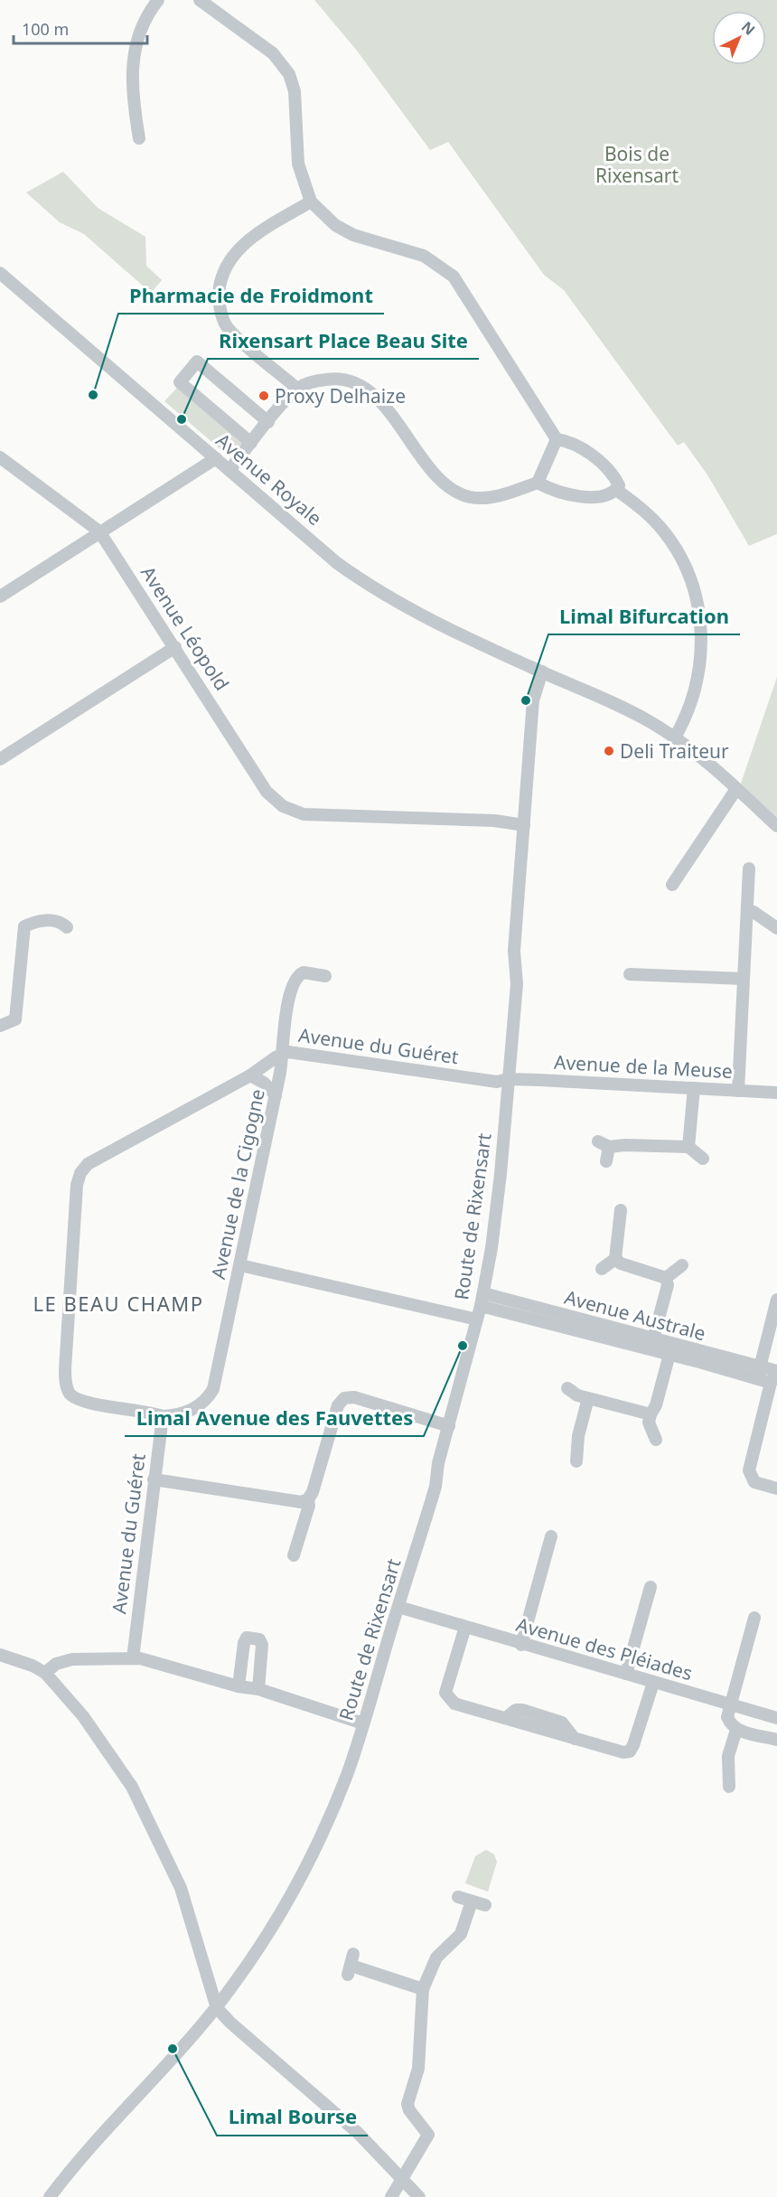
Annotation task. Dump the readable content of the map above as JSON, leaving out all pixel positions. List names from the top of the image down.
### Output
{
  "streets": {
    "street": [
      "Avenue Royale",
      "Avenue Léopold",
      "Avenue du Guéret",
      "Avenue de la Meuse",
      "Avenue de la Cigogne",
      "Route de Rixensart",
      "Avenue Australe",
      "Avenue des Pléiades"
    ]
  },
  "crossings": [
    ["Avenue Royale", "Route de Rixensart"],
    ["Avenue Léopold", "Route de Rixensart"],
    ["Avenue du Guéret", "Avenue de la Meuse"],
    ["Avenue du Guéret", "Avenue de la Cigogne"],
    ["Avenue du Guéret", "Route de Rixensart"],
    ["Avenue de la Meuse", "Route de Rixensart"],
    ["Route de Rixensart", "Avenue Australe"],
    ["Route de Rixensart", "Avenue des Pléiades"]
  ],
  "districts": ["LE BEAU CHAMP"],
  "parks": ["Bois de Rixensart"],
  "places": [
    "Pharmacie de Froidmont",
    "Proxy Delhaize",
    "Rixensart Place Beau Site",
    "Limal Bifurcation",
    "Deli Traiteur",
    "Limal Avenue des Fauvettes",
    "Limal Bourse"
  ],
  "scale_bar": "100 m",
  "north": "top right"
}
